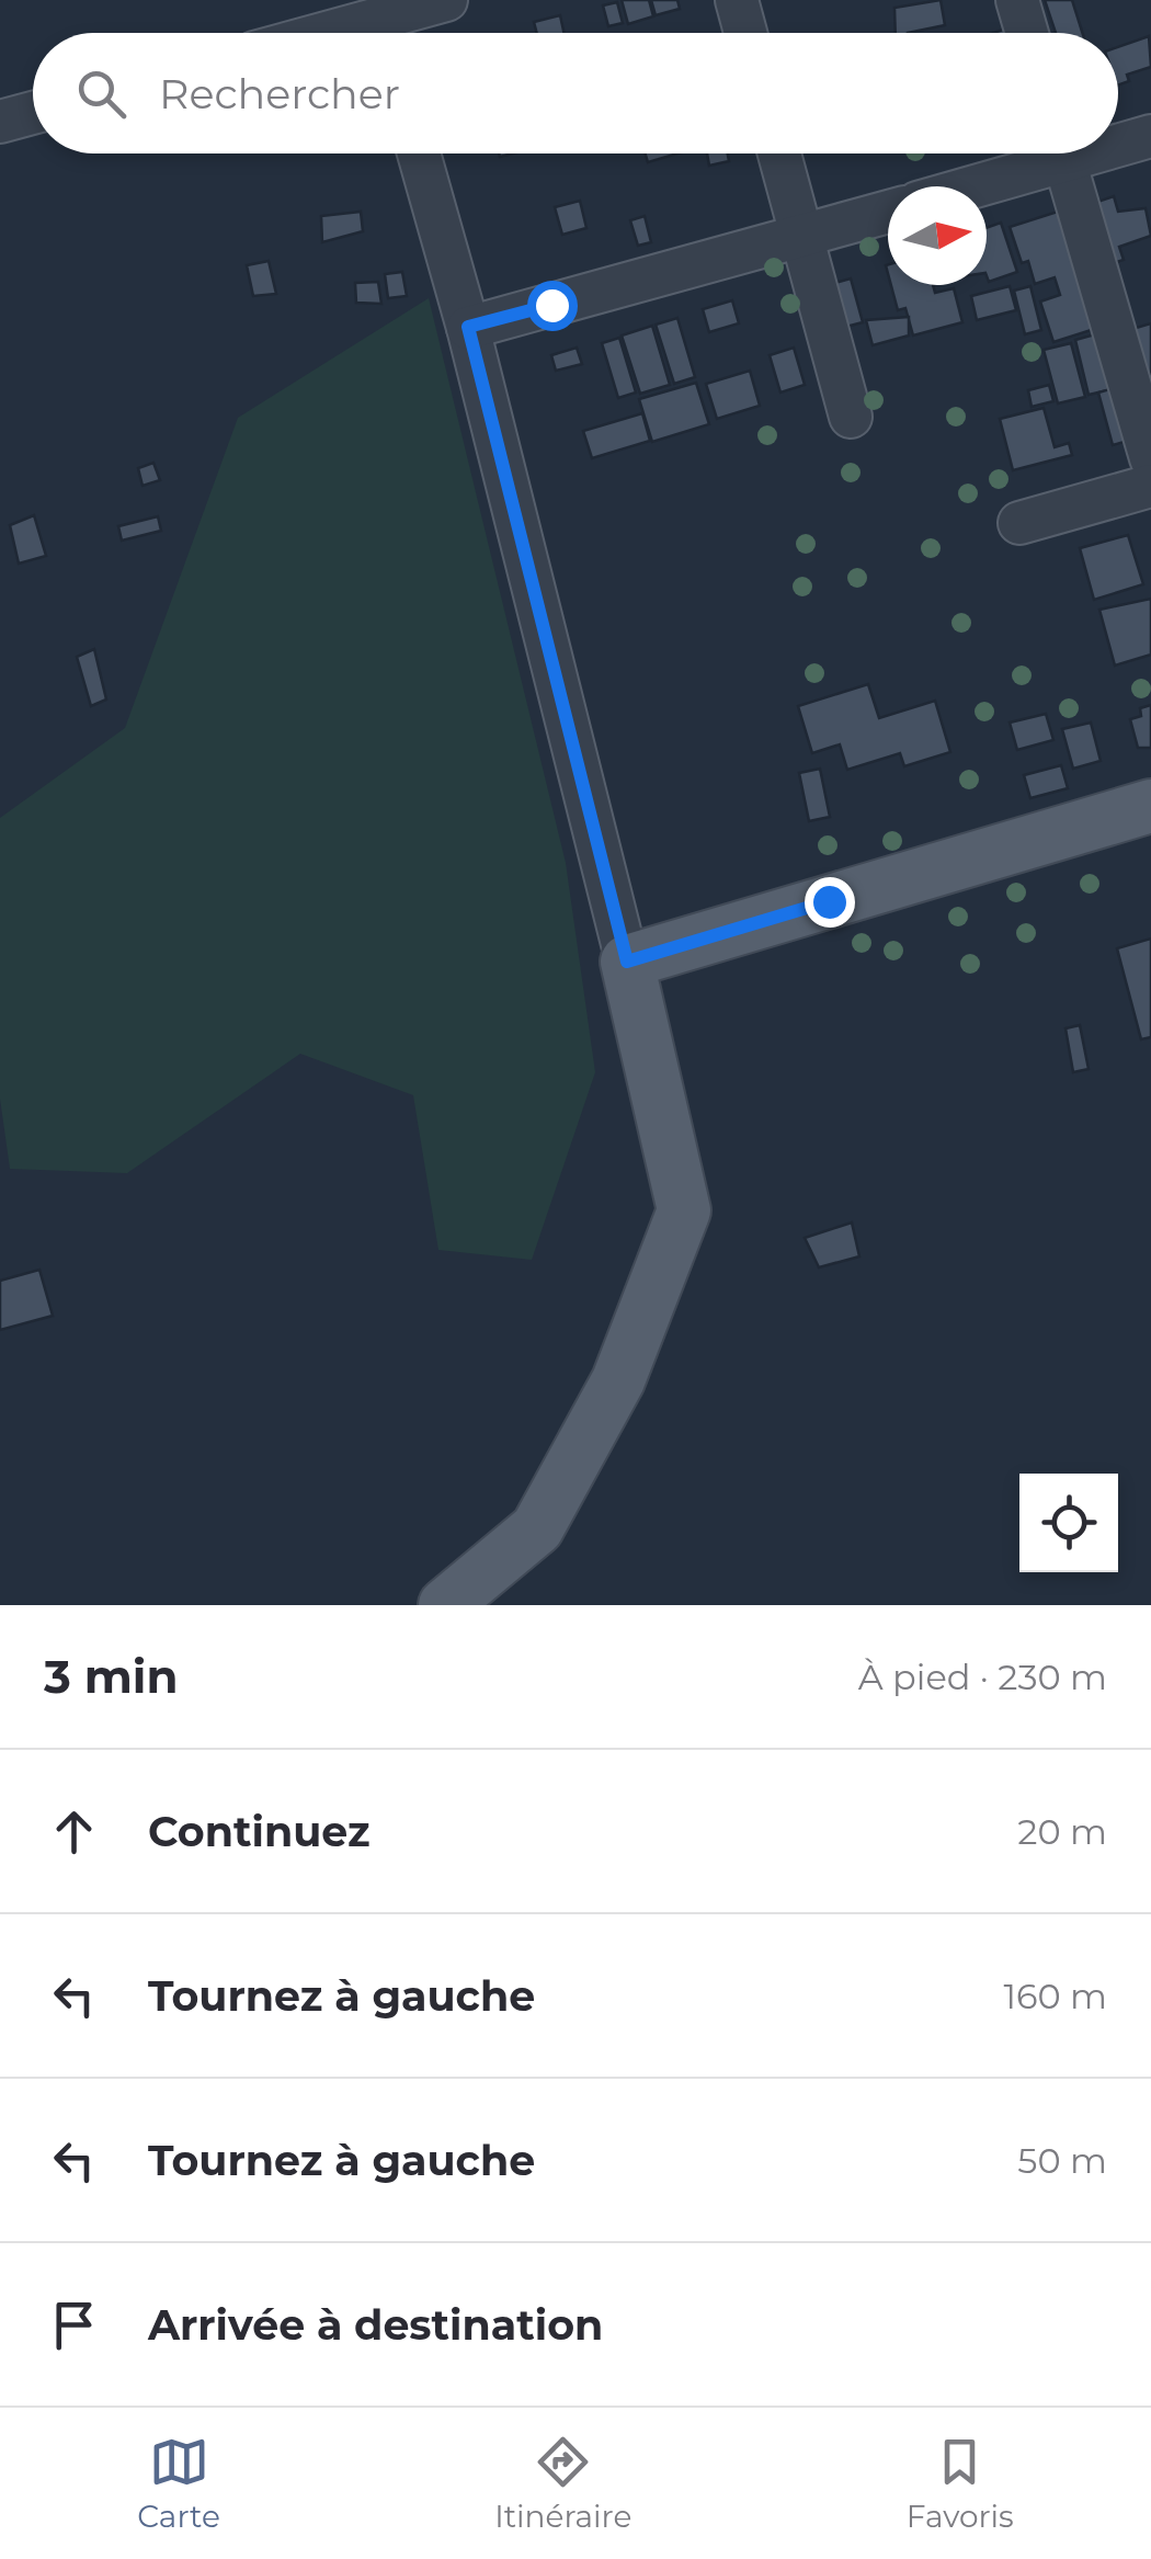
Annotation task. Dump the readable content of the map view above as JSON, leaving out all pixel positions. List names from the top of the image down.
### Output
{
  "north": "right",
  "page": {
    "search": "Rechercher",
    "heading": ["3 min", "À pied · 230 m"],
    "list": [
      ["Continuez", "20 m"],
      ["Tournez à gauche", "160 m"],
      ["Tournez à gauche", "50 m"],
      "Arrivée à destination"
    ],
    "nav": ["Carte", "Itinéraire", "Favoris"]
  }
}
